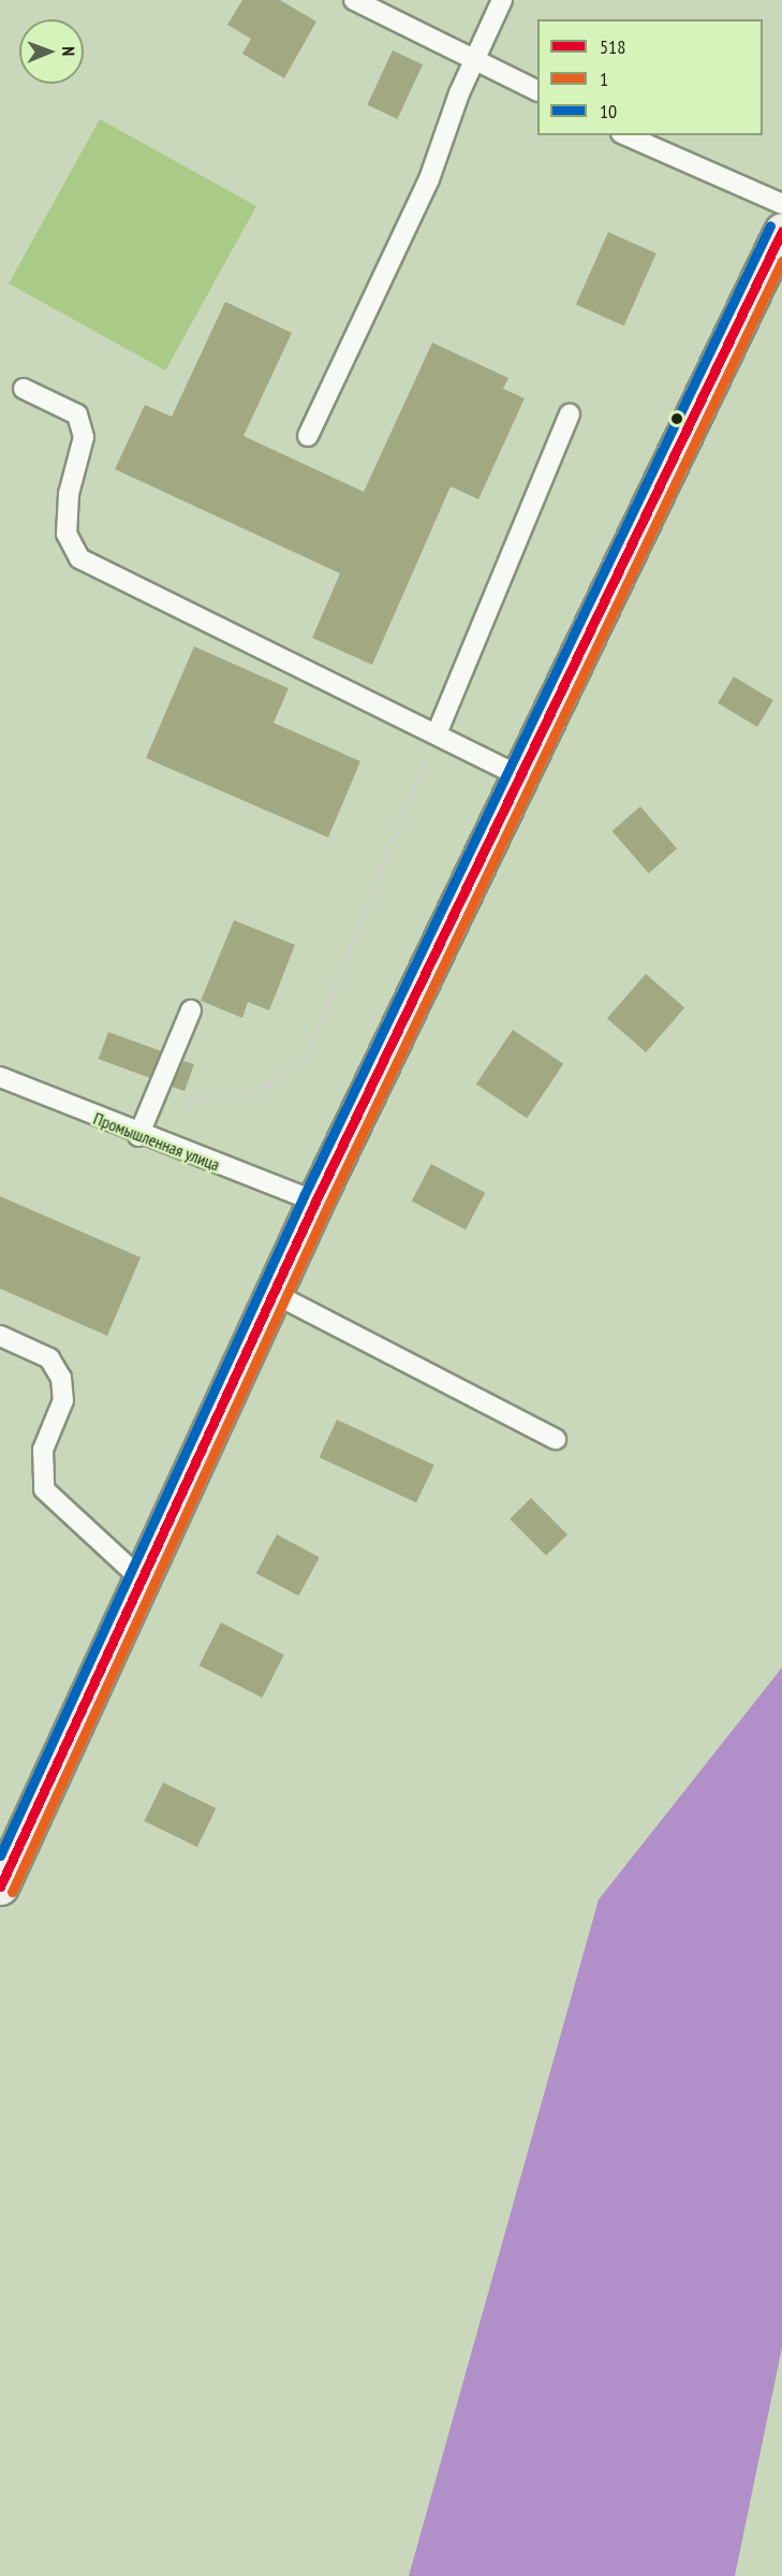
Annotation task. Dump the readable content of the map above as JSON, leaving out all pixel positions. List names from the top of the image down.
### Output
{
  "streets": {
    "lane": ["Промышленная улица"]
  },
  "lines": ["transit line 10", "transit line 518", "transit line 1"],
  "legend": ["518", "1", "10"],
  "north": "right"
}
